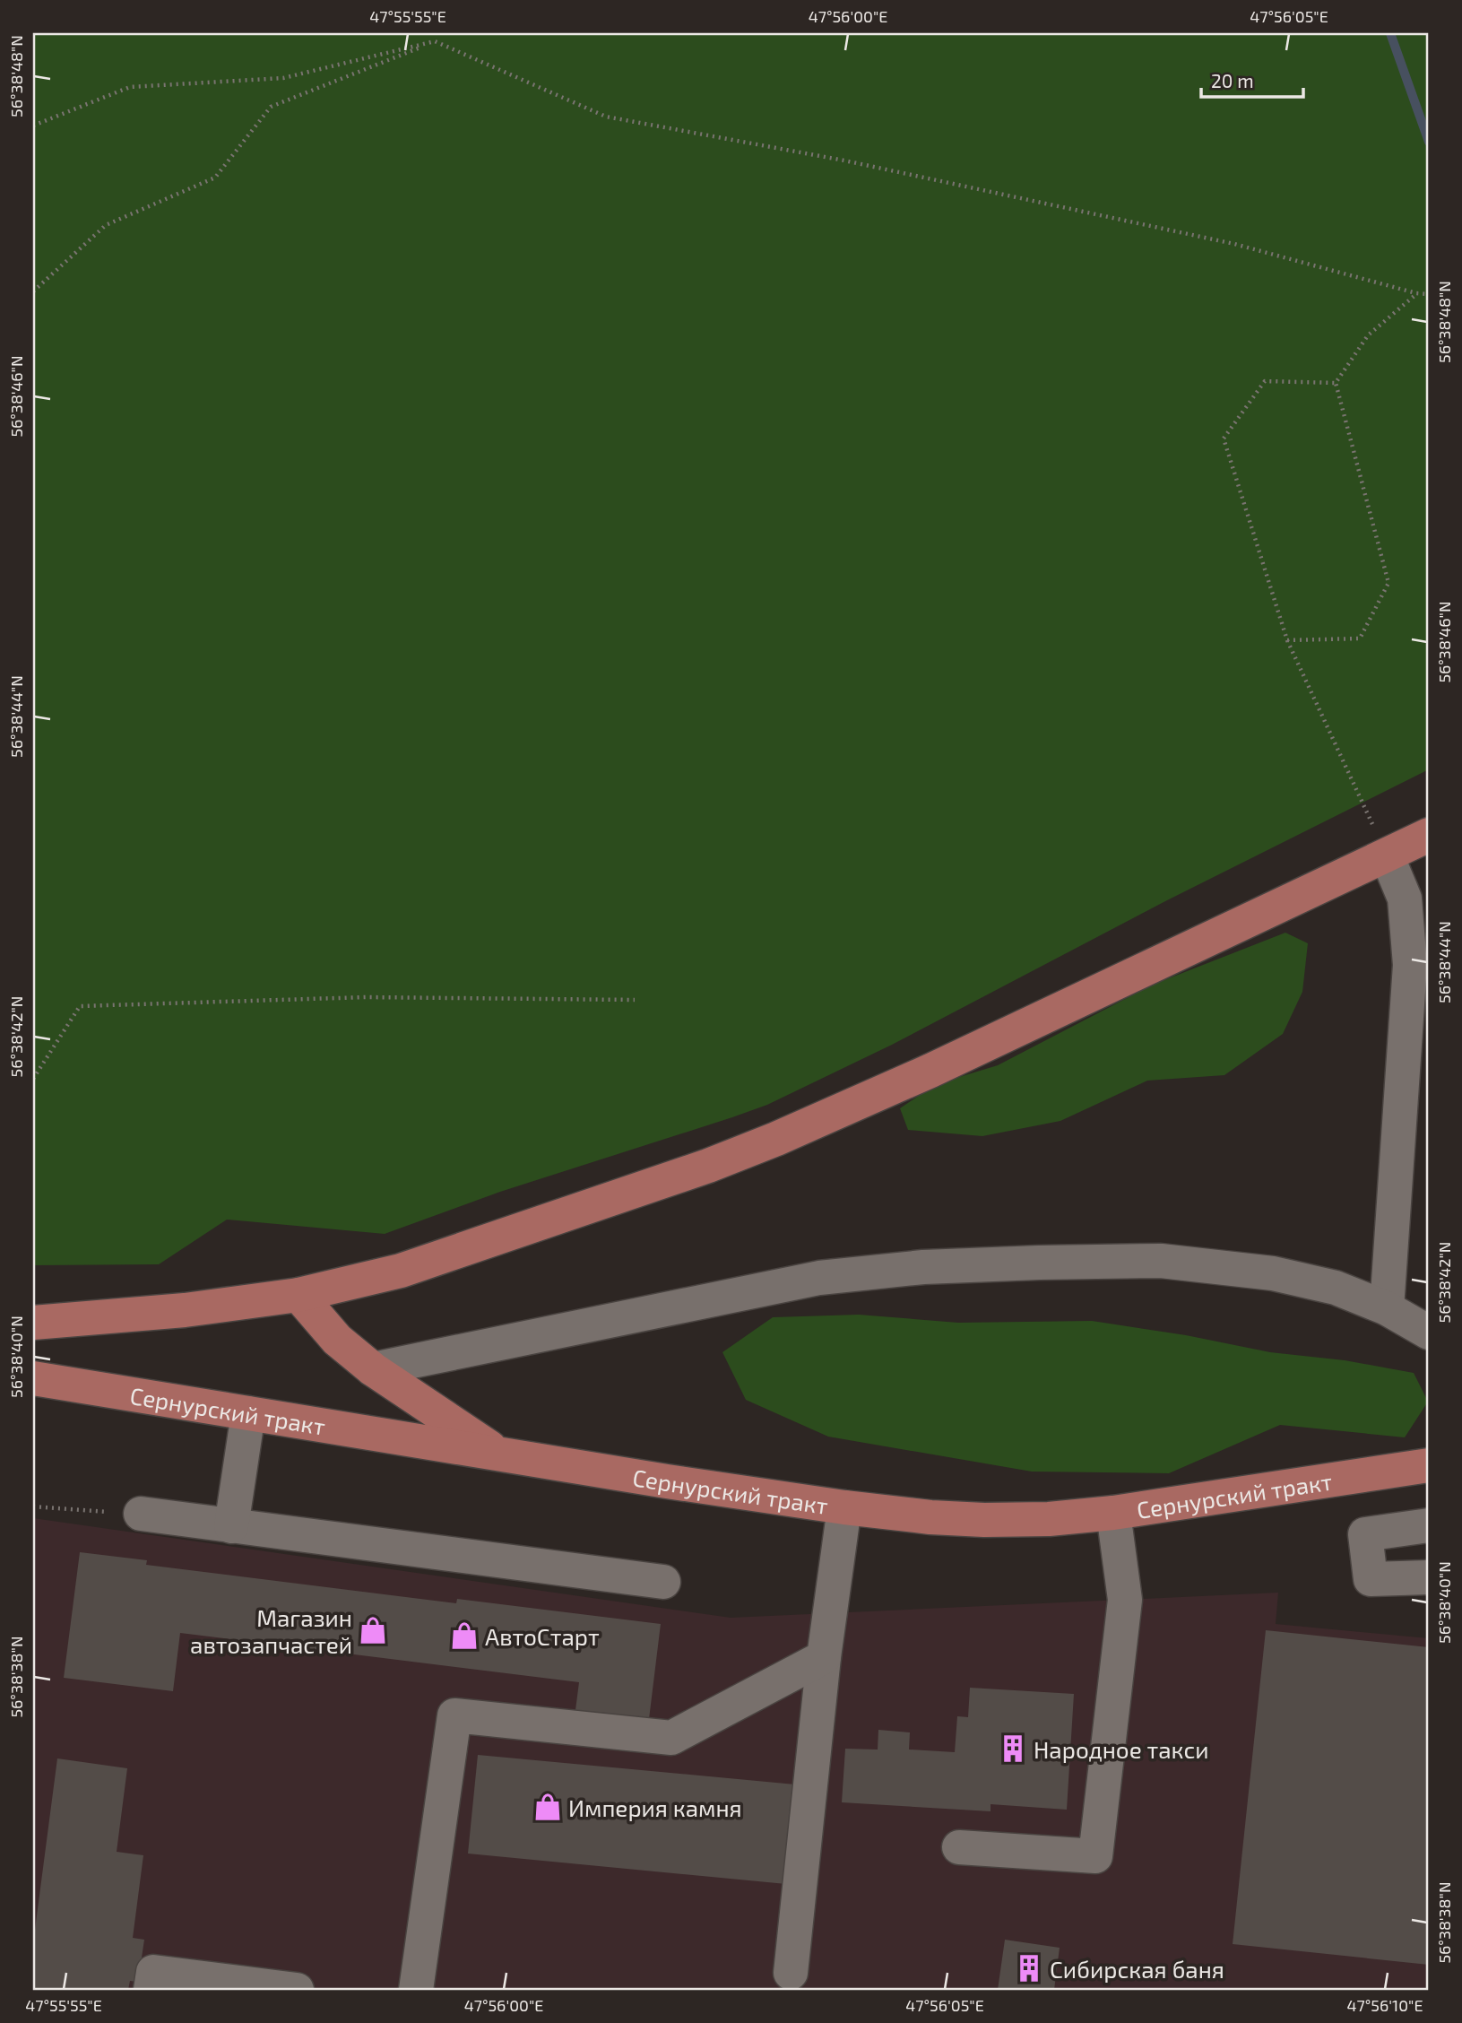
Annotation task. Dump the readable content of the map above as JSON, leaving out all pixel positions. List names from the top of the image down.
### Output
{
  "streets": {
    "main road": ["Сернурский тракт"]
  },
  "places": {
    "shop": ["Магазин автозапчастей", "АвтоСтарт", "Империя камня"],
    "building": ["Народное такси", "Сибирская баня"]
  },
  "scale_bar": "20 m",
  "coordinates": [
    "47°55'55\"E",
    "47°56'00\"E",
    "47°56'05\"E",
    "56°38'48\"N",
    "56°38'46\"N",
    "56°38'44\"N",
    "56°38'42\"N",
    "56°38'40\"N",
    "56°38'38\"N",
    "47°56'10\"E"
  ]
}
